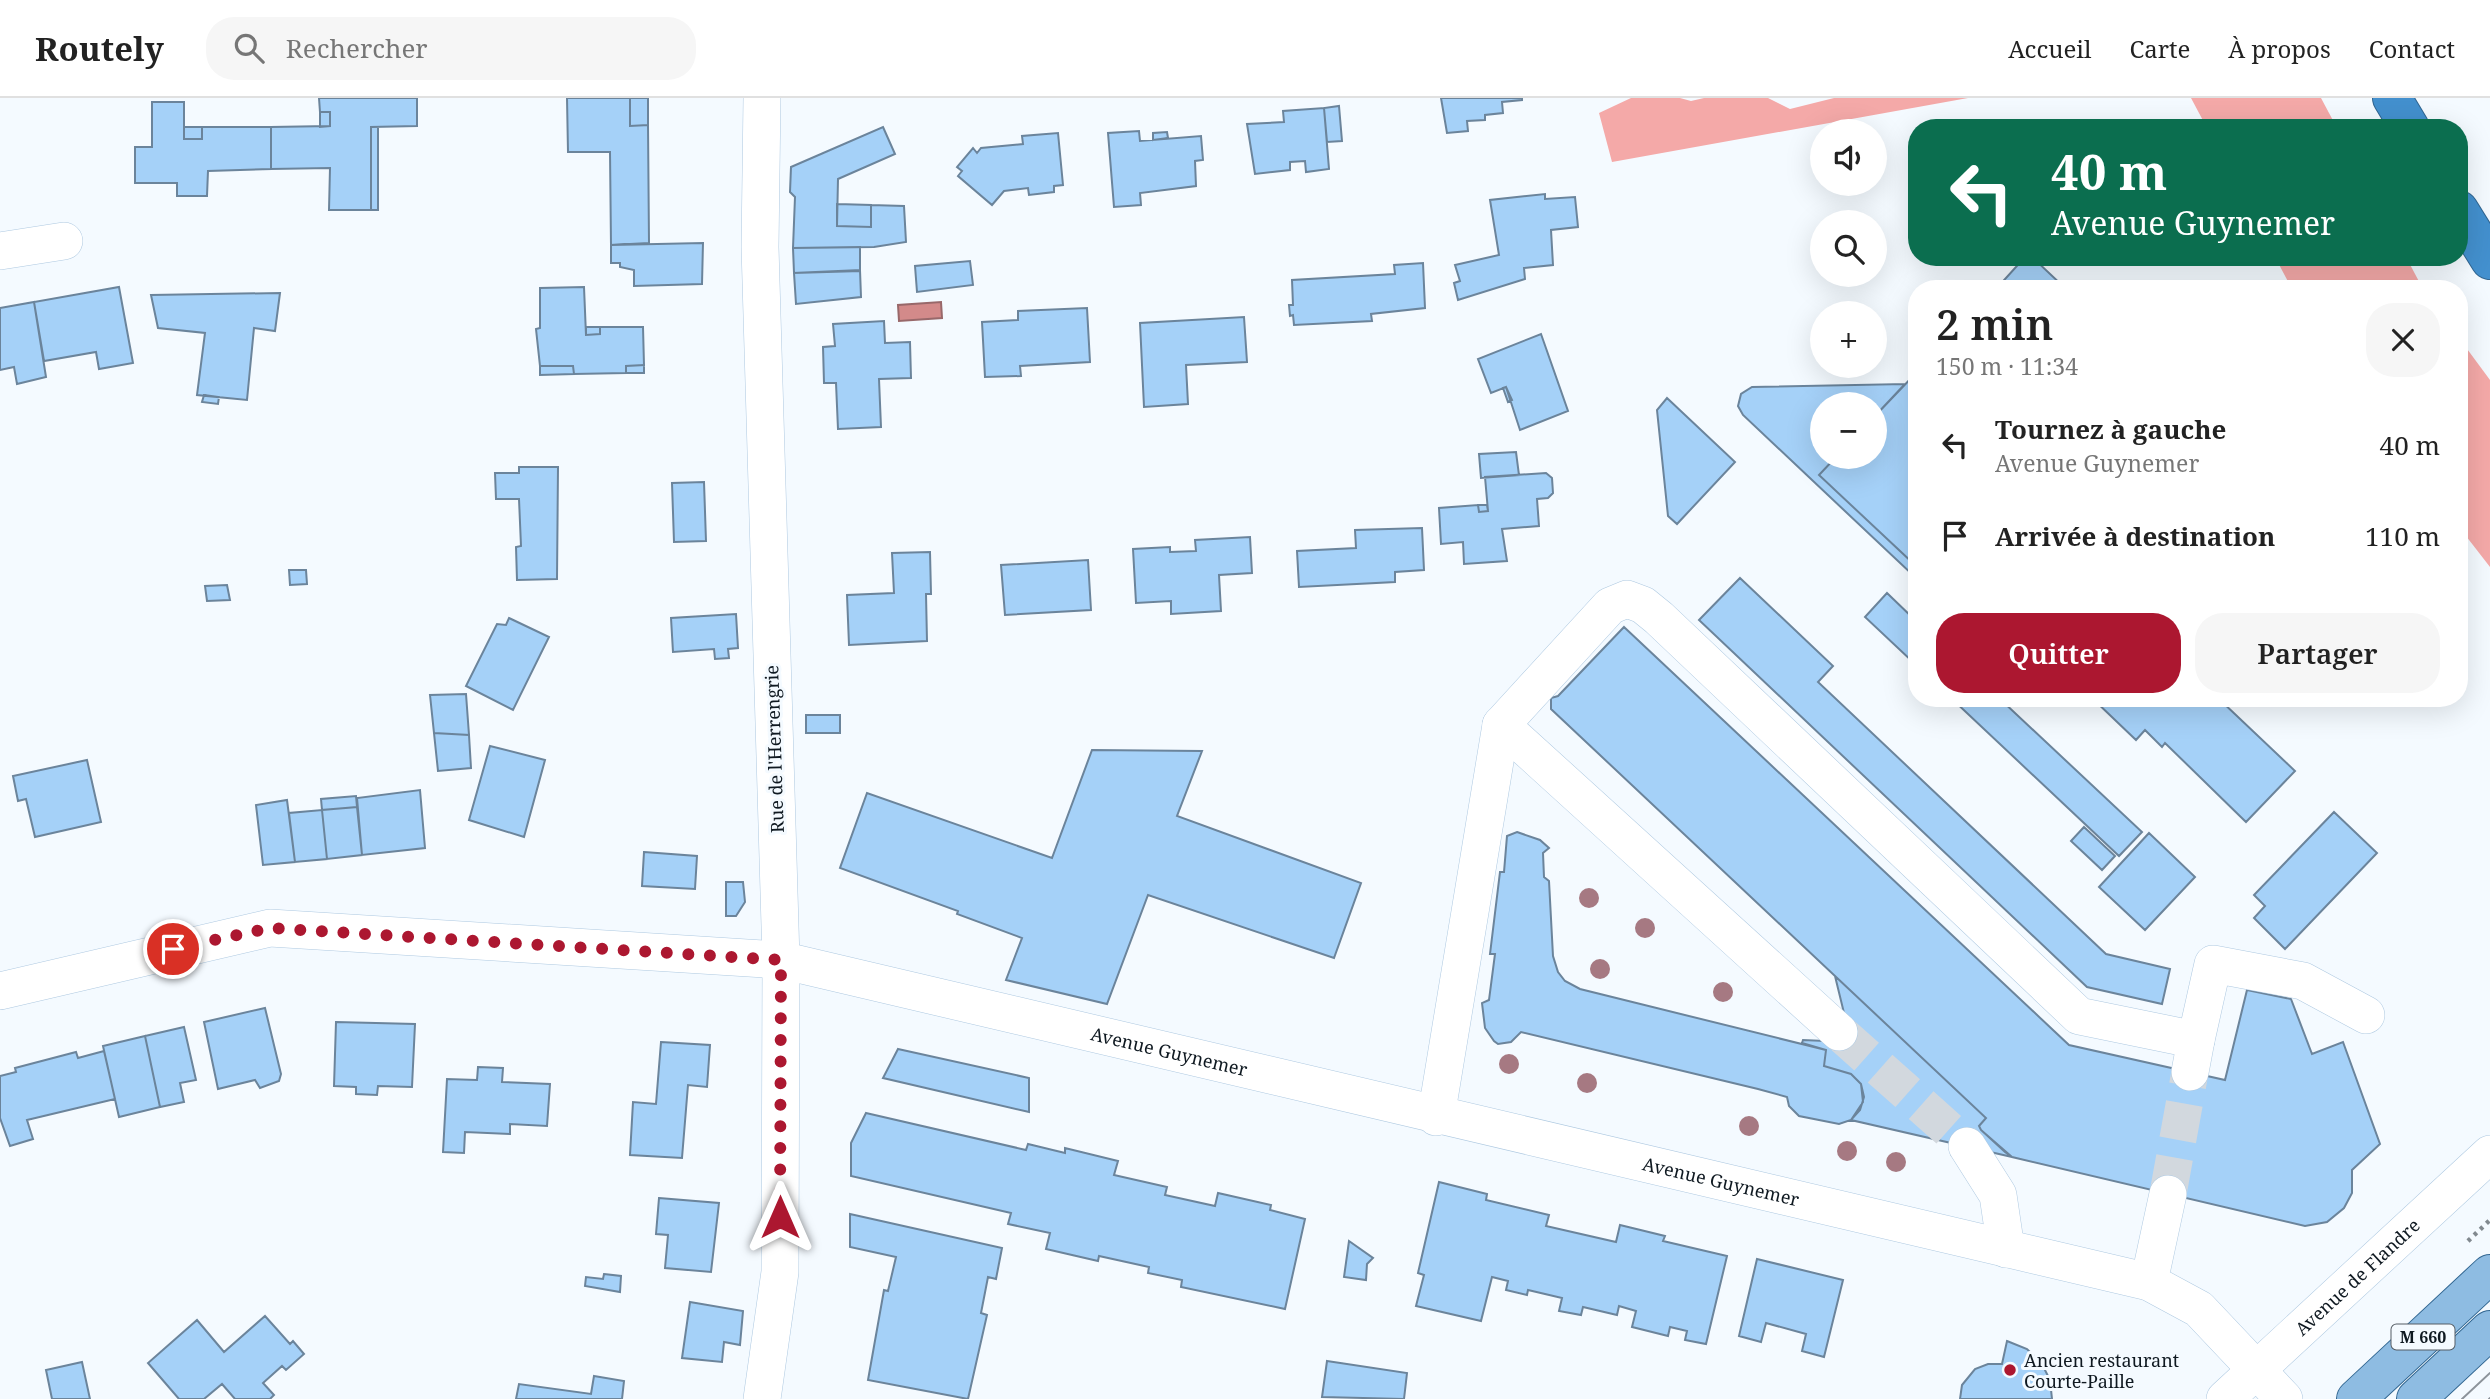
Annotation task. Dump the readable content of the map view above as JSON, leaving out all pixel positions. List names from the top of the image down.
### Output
{
  "streets": {
    "main road": ["M 660"],
    "street": ["Rue de l'Herrengrie", "Avenue Guynemer", "Avenue de Flandre"]
  },
  "crossings": [
    ["Rue de l'Herrengrie", "Avenue Guynemer"],
    ["Avenue Guynemer", "Avenue de Flandre"]
  ],
  "places": ["Ancien restaurant Courte-Paille"],
  "page": {
    "header": "Routely",
    "search": "Rechercher",
    "nav": [
      "Accueil",
      "Carte",
      "À propos",
      "Contact"
    ],
    "map_buttons": ["+", "−"],
    "turn": ["40 m", "Avenue Guynemer"],
    "heading": ["2 min", "150 m · 11:34"],
    "list": [
      {
        "name": "Tournez à gauche",
        "note": "Avenue Guynemer",
        "value": "40 m"
      },
      {
        "name": "Arrivée à destination",
        "value": "110 m"
      }
    ],
    "buttons": ["Quitter", "Partager"]
  }
}
